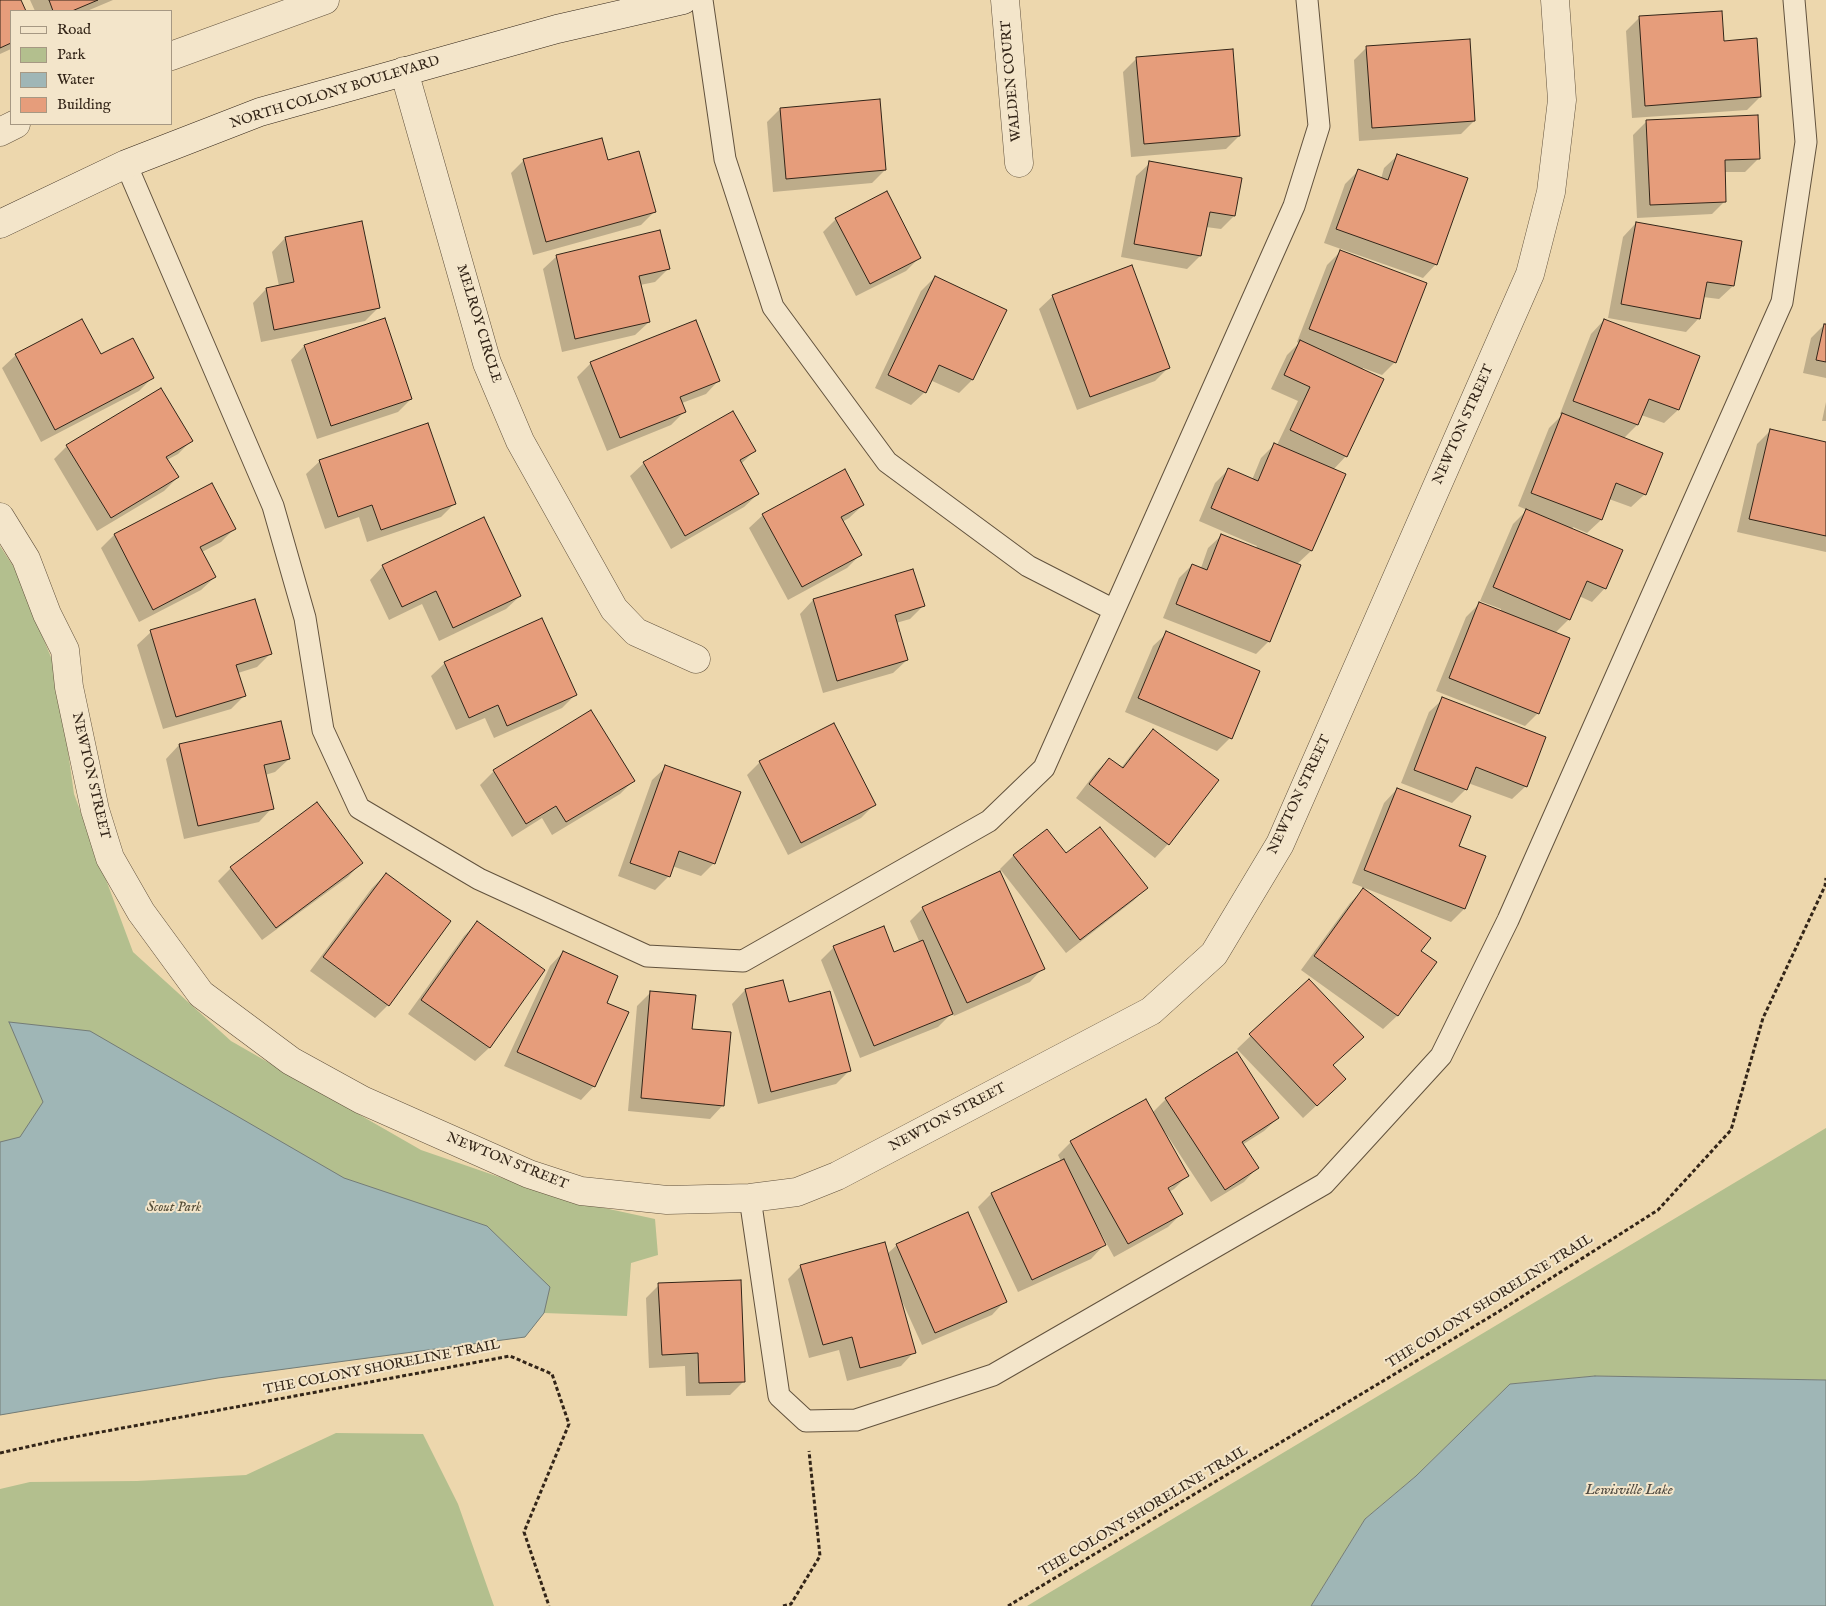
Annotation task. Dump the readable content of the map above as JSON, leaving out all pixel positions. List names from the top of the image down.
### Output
{
  "streets": {
    "street": [
      "WALDEN COURT",
      "NORTH COLONY BOULEVARD",
      "MELROY CIRCLE",
      "NEWTON STREET"
    ],
    "path": ["THE COLONY SHORELINE TRAIL"]
  },
  "crossings": [
    ["NORTH COLONY BOULEVARD", "MELROY CIRCLE"]
  ],
  "water": ["Lewisville Lake"],
  "parks": ["Scout Park"],
  "legend": [
    "Road",
    "Park",
    "Water",
    "Building"
  ]
}
